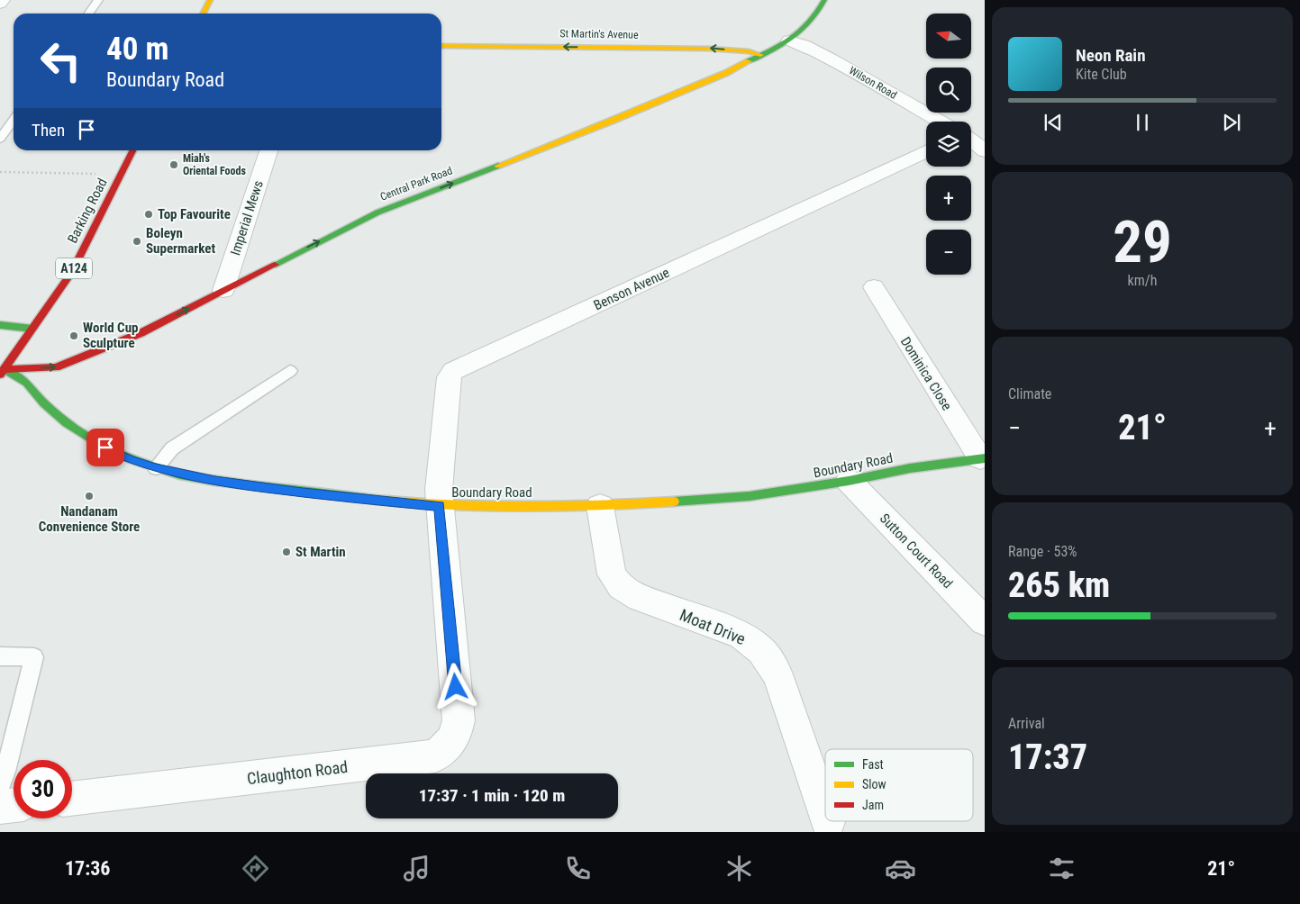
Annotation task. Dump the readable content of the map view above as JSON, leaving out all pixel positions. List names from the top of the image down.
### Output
{
  "streets": {
    "main road": [
      "St Martin's Avenue",
      "Central Park Road",
      "Barking Road",
      "A124",
      "Boundary Road"
    ],
    "street": [
      "Wilson Road",
      "Imperial Mews",
      "Benson Avenue",
      "Dominica Close",
      "Sutton Court Road",
      "Moat Drive",
      "Claughton Road"
    ]
  },
  "crossings": [
    ["St Martin's Avenue", "Central Park Road"],
    ["Wilson Road", "Central Park Road"],
    ["Central Park Road", "Barking Road"],
    ["Central Park Road", "Imperial Mews"],
    ["Central Park Road", "Boundary Road"],
    ["Barking Road", "Boundary Road"],
    ["Benson Avenue", "Boundary Road"],
    ["Benson Avenue", "Claughton Road"],
    ["Dominica Close", "Boundary Road"],
    ["Boundary Road", "Sutton Court Road"],
    ["Boundary Road", "Moat Drive"],
    ["Boundary Road", "Claughton Road"]
  ],
  "one_way": ["St Martin's Avenue", "Central Park Road"],
  "places": [
    "Miah's Oriental Foods",
    "Top Favourite",
    "Boleyn Supermarket",
    "World Cup Sculpture",
    "Nandanam Convenience Store",
    "St Martin"
  ],
  "legend": ["Fast", "Slow", "Jam"],
  "north": "left",
  "page": {
    "map_buttons": ["+", "−"],
    "turn": ["40 m", "Boundary Road"],
    "song": ["Neon Rain", "Kite Club"],
    "then": "Then",
    "tile": [
      ["29", "km/h"],
      "Climate",
      ["Range · 53%", "265 km"],
      ["Arrival", "17:37"]
    ],
    "heat": ["−", "21°", "+"],
    "limit": "30",
    "trip": "17:37 · 1 min · 120 m",
    "tabs": ["17:36", "21°"]
  }
}
